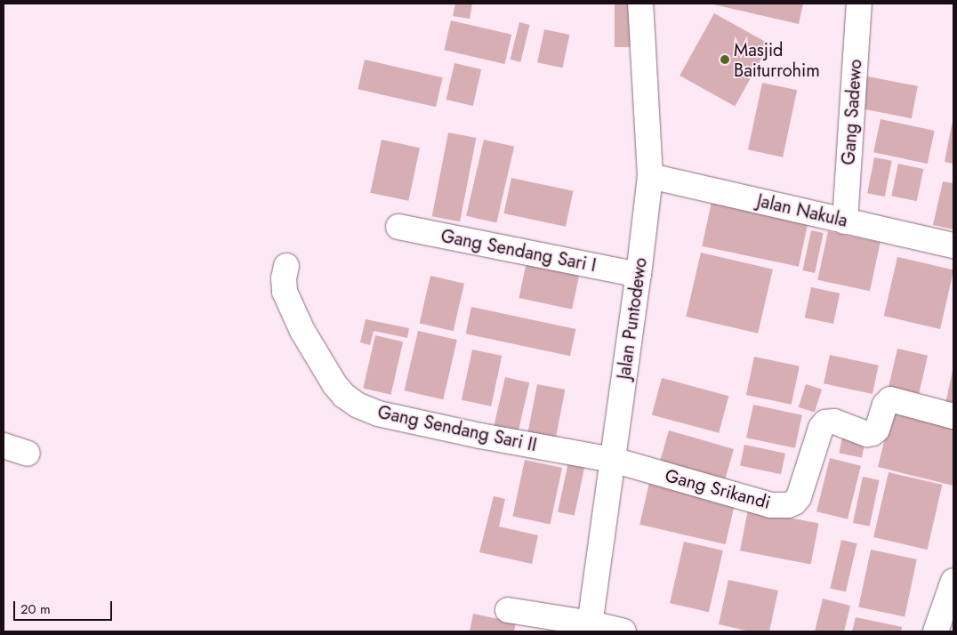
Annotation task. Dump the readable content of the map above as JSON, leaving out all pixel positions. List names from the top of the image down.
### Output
{
  "streets": {
    "street": [
      "Gang Sadewo",
      "Jalan Nakula",
      "Gang Sendang Sari I",
      "Jalan Puntodewo",
      "Gang Sendang Sari II",
      "Gang Srikandi"
    ]
  },
  "crossings": [
    ["Gang Sadewo", "Jalan Nakula"],
    ["Jalan Nakula", "Jalan Puntodewo"],
    ["Gang Sendang Sari I", "Jalan Puntodewo"],
    ["Jalan Puntodewo", "Gang Sendang Sari II"],
    ["Jalan Puntodewo", "Gang Srikandi"],
    ["Gang Sendang Sari II", "Gang Srikandi"]
  ],
  "places": ["Masjid Baiturrohim"],
  "scale_bar": "20 m"
}
